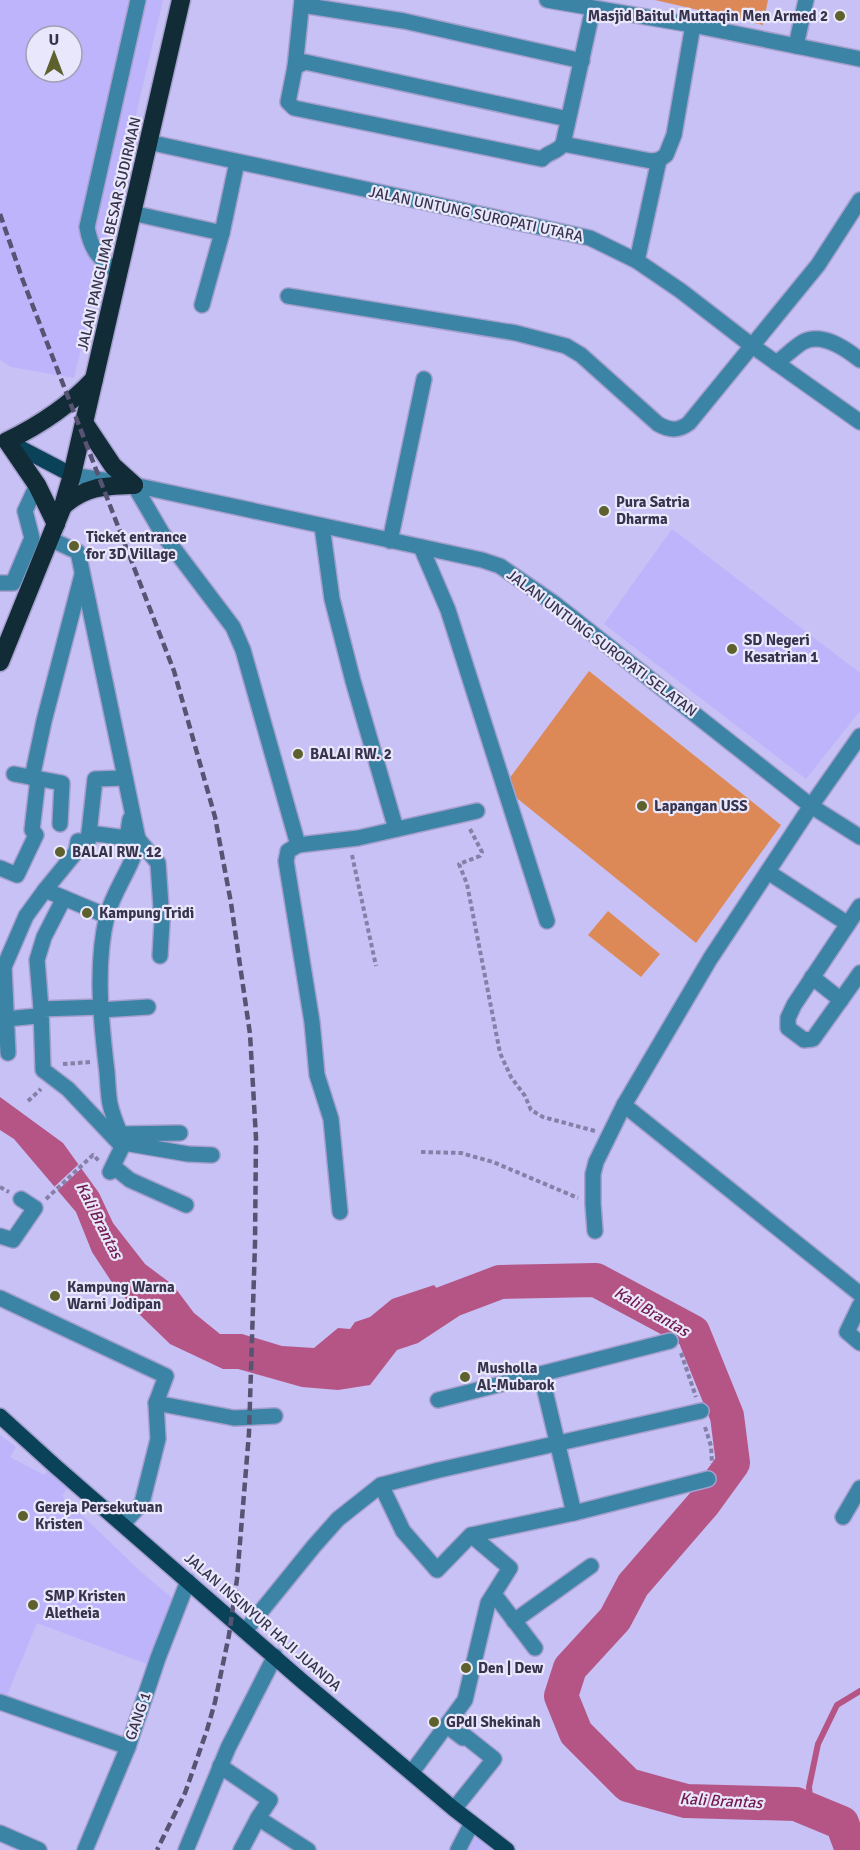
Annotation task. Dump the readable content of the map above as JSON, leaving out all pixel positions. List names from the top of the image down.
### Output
{
  "streets": {
    "highway": ["JALAN PANGLIMA BESAR SUDIRMAN"],
    "main road": ["JALAN INSINYUR HAJI JUANDA"],
    "street": ["JALAN UNTUNG SUROPATI UTARA", "JALAN UNTUNG SUROPATI SELATAN", "GANG 1"]
  },
  "crossings": [
    ["JALAN UNTUNG SUROPATI UTARA", "JALAN PANGLIMA BESAR SUDIRMAN"],
    ["JALAN PANGLIMA BESAR SUDIRMAN", "JALAN UNTUNG SUROPATI SELATAN"],
    ["JALAN INSINYUR HAJI JUANDA", "GANG 1"]
  ],
  "water": ["Kali Brantas"],
  "places": [
    "Masjid Baitul Muttaqin Men Armed 2",
    "Pura Satria Dharma",
    "Ticket entrance for 3D Village",
    "SD Negeri Kesatrian 1",
    "BALAI RW. 2",
    "Lapangan USS",
    "BALAI RW. 12",
    "Kampung Tridi",
    "Kampung Warna Warni Jodipan",
    "Musholla Al-Mubarok",
    "Gereja Persekutuan Kristen",
    "SMP Kristen Aletheia",
    "Den | Dew",
    "GPdI Shekinah"
  ],
  "north": "top"
}
